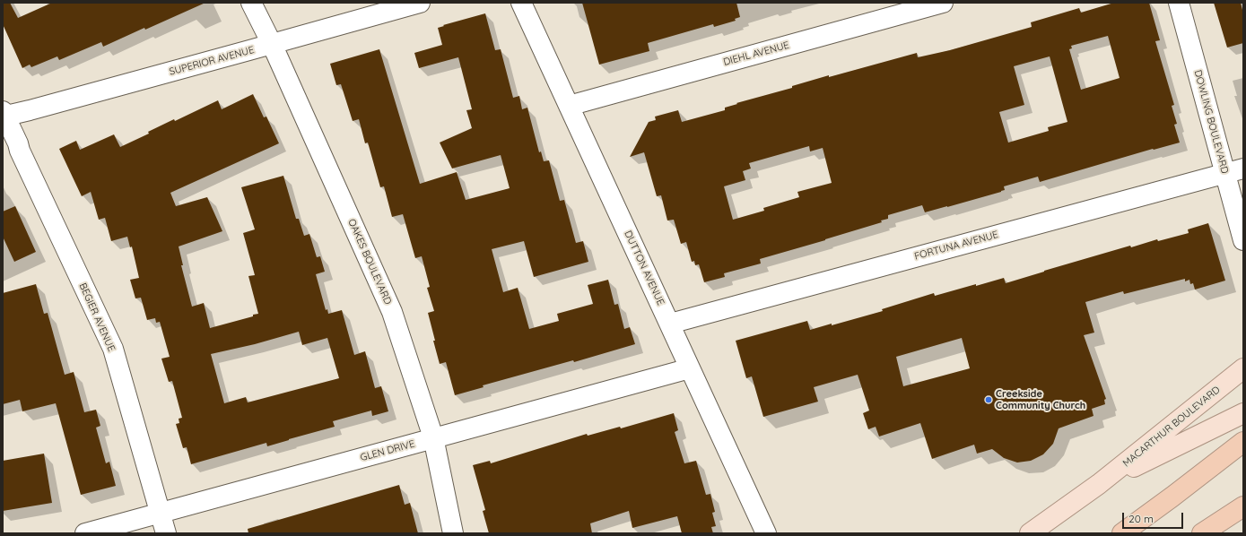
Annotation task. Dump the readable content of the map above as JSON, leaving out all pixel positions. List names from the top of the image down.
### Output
{
  "streets": {
    "main road": ["MACARTHUR BOULEVARD"],
    "street": [
      "DIEHL AVENUE",
      "SUPERIOR AVENUE",
      "DOWLING BOULEVARD",
      "FORTUNA AVENUE",
      "OAKES BOULEVARD",
      "DUTTON AVENUE",
      "BEGIER AVENUE",
      "GLEN DRIVE"
    ]
  },
  "crossings": [
    ["DIEHL AVENUE", "DUTTON AVENUE"],
    ["SUPERIOR AVENUE", "OAKES BOULEVARD"],
    ["SUPERIOR AVENUE", "BEGIER AVENUE"],
    ["DOWLING BOULEVARD", "FORTUNA AVENUE"],
    ["FORTUNA AVENUE", "DUTTON AVENUE"],
    ["OAKES BOULEVARD", "GLEN DRIVE"],
    ["DUTTON AVENUE", "GLEN DRIVE"],
    ["BEGIER AVENUE", "GLEN DRIVE"]
  ],
  "places": ["Creekside Community Church"],
  "scale_bar": "20 m"
}
